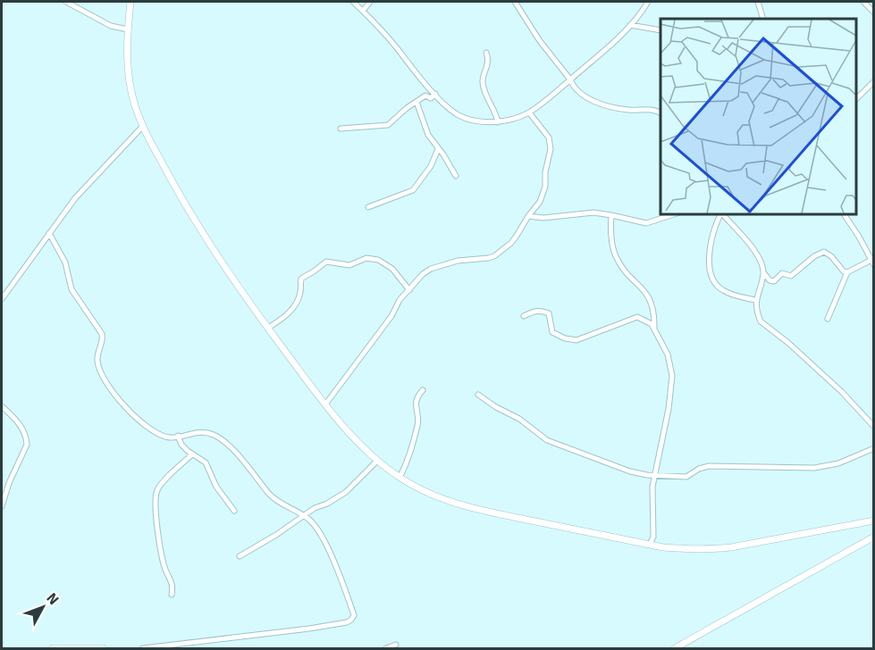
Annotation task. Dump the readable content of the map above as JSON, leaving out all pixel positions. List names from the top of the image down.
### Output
{
  "north": "top right"
}
